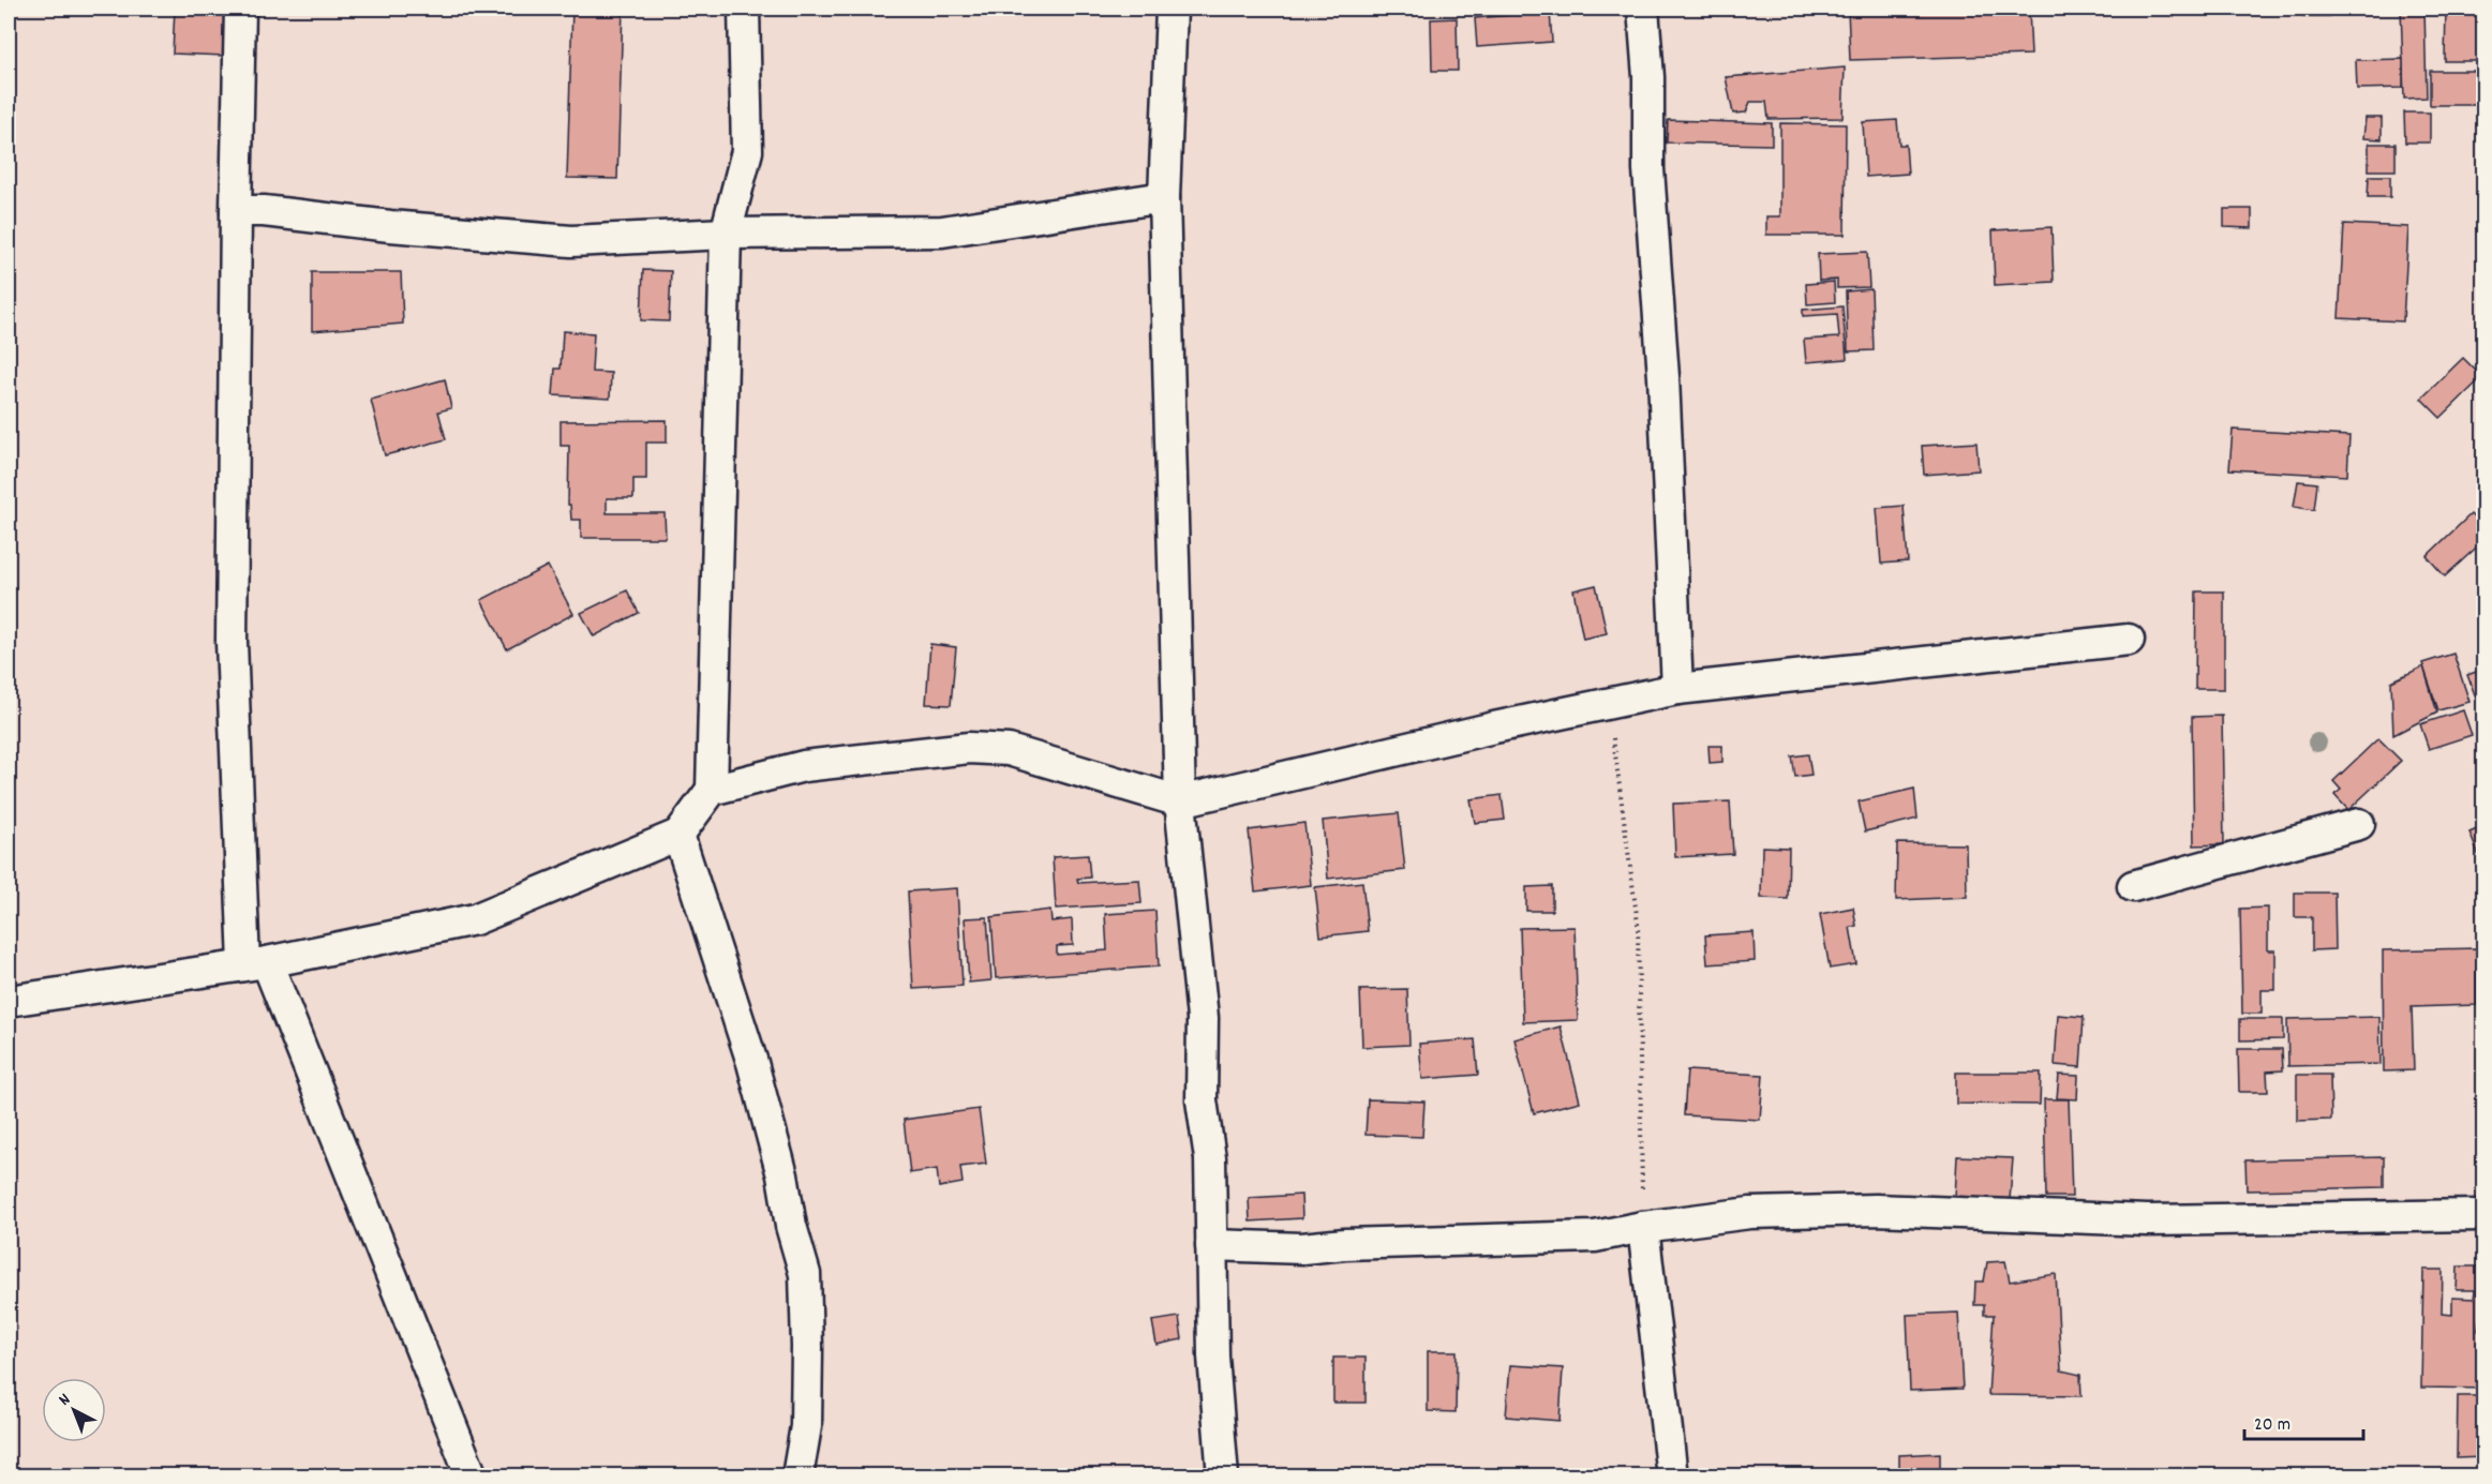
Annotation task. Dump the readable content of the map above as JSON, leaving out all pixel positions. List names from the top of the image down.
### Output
{
  "scale_bar": "20 m",
  "north": "top left"
}
